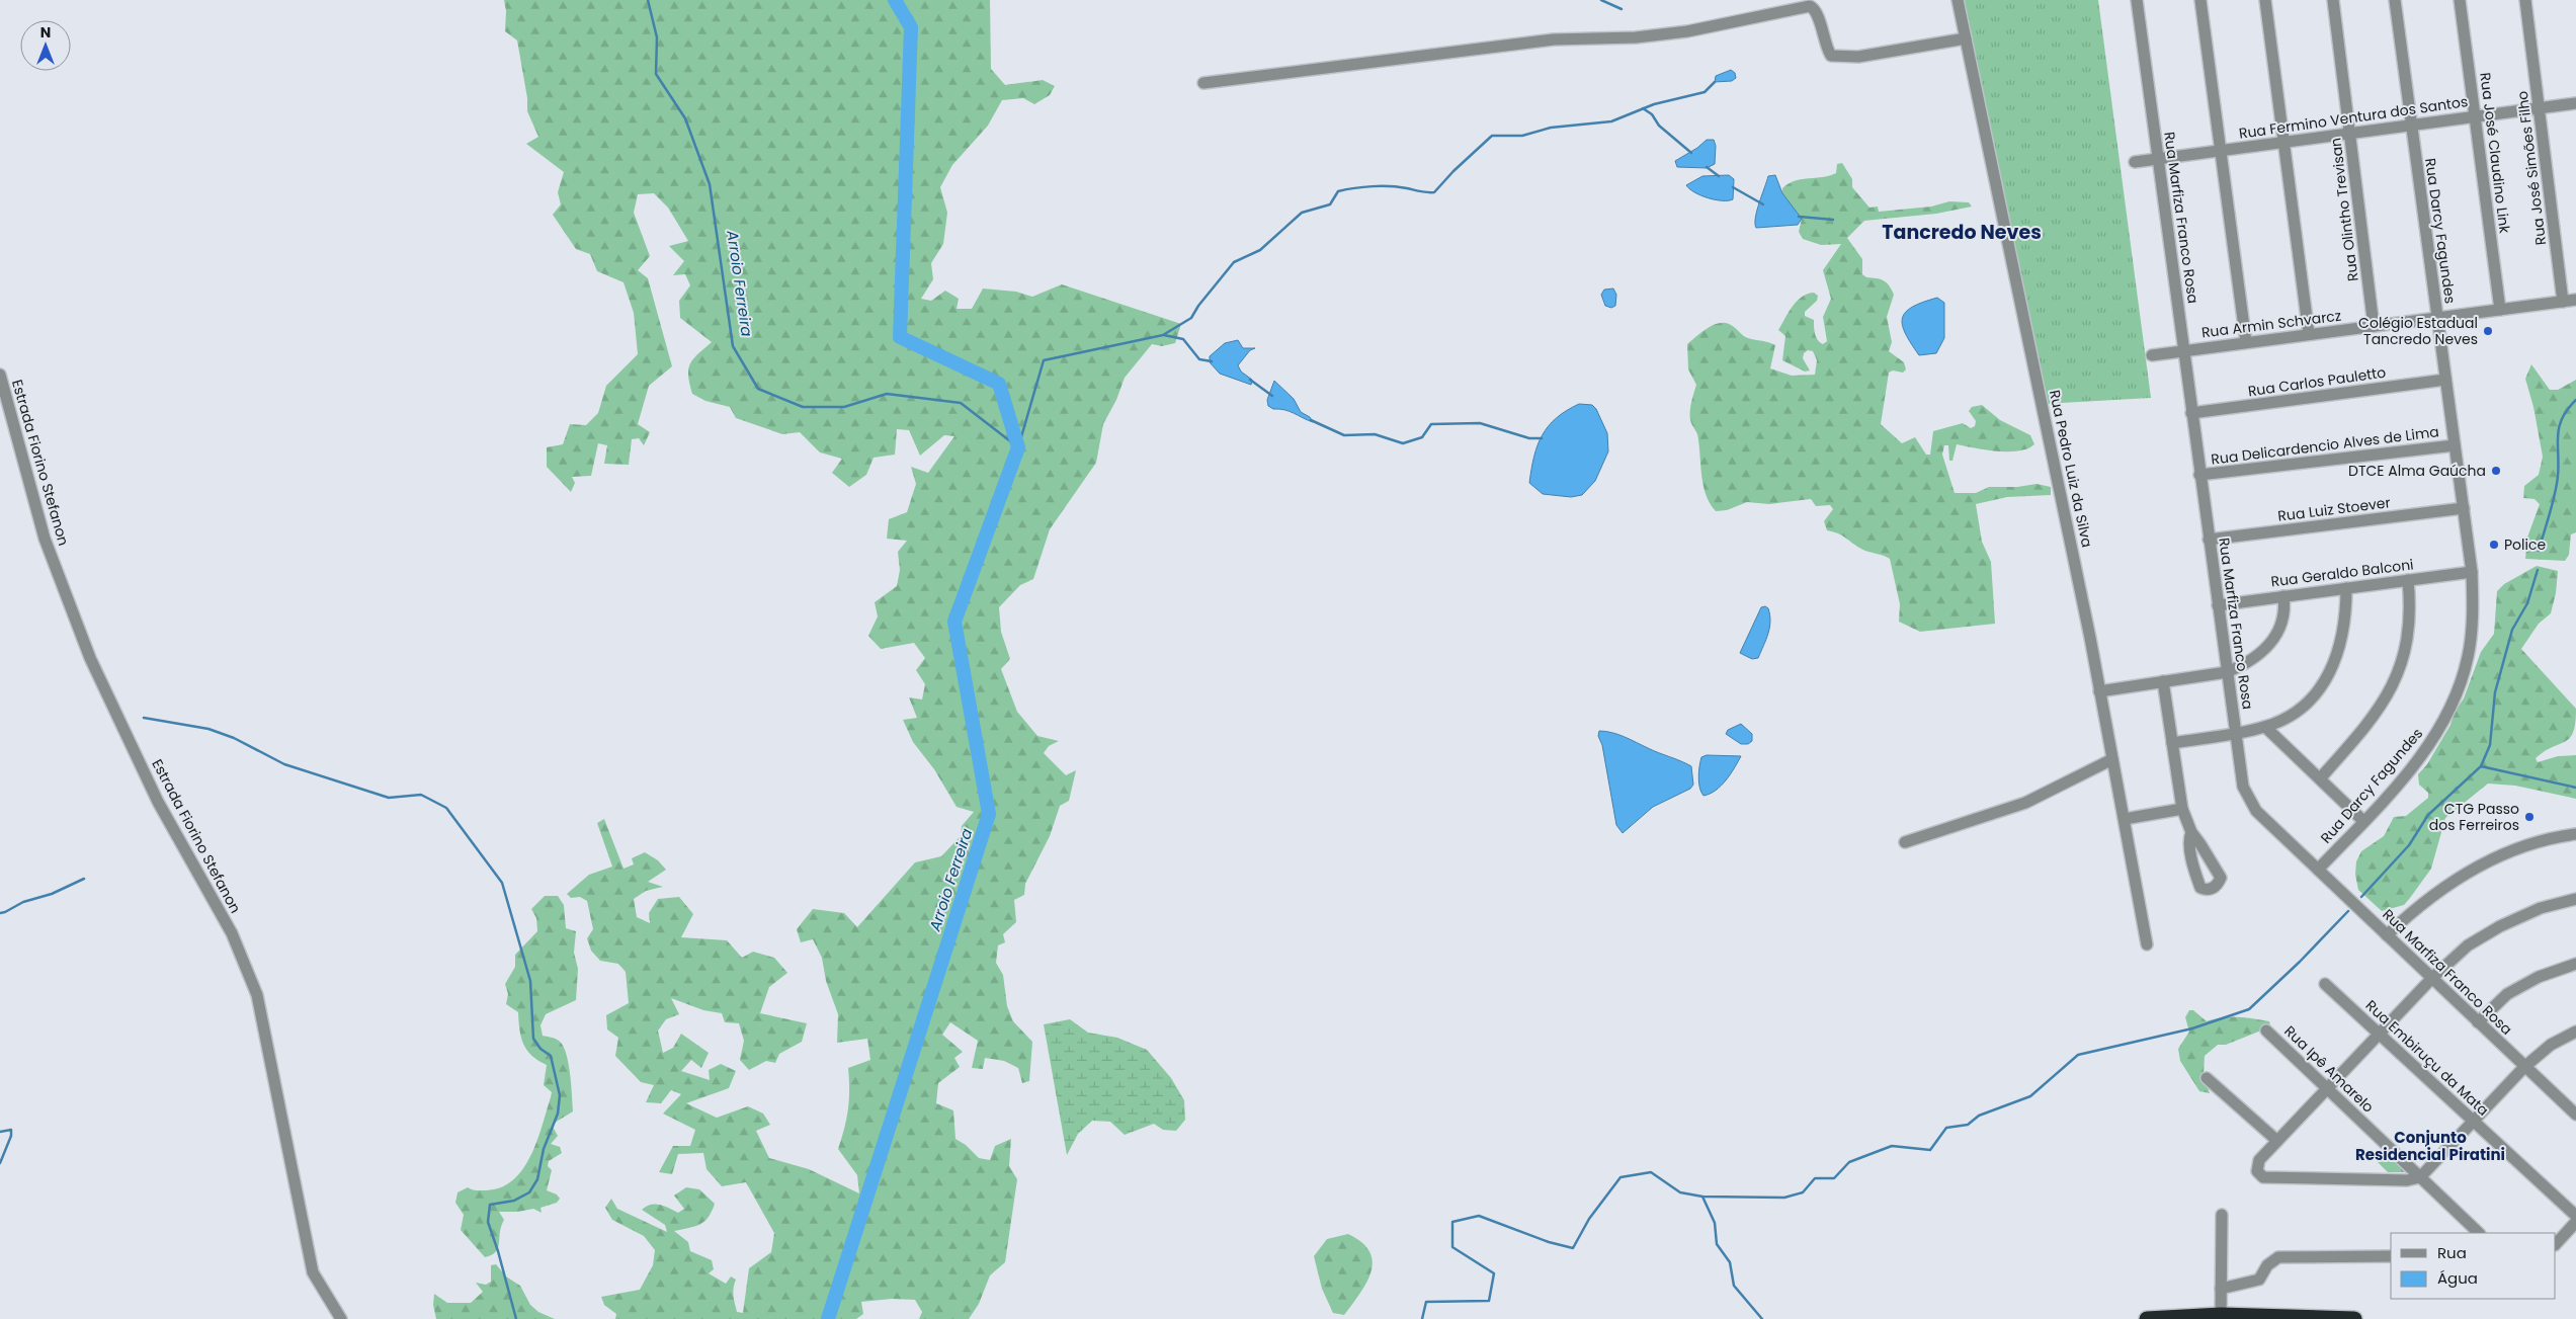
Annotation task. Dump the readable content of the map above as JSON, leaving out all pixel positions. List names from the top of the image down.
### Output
{
  "streets": {
    "street": [
      "Rua Fermino Ventura dos Santos",
      "Rua José Claudino Link",
      "Rua José Simões Filho",
      "Rua Olintho Trevisan",
      "Rua Marfiza Franco Rosa",
      "Rua Darcy Fagundes",
      "Rua Armin Schvarcz",
      "Rua Carlos Pauletto",
      "Rua Delicardencio Alves de Lima",
      "Estrada Fiorino Stefanon",
      "Rua Pedro Luiz da Silva",
      "Rua Luiz Stoever",
      "Rua Geraldo Balconi",
      "Rua Embiruçu da Mata",
      "Rua Ipê Amarelo"
    ]
  },
  "crossings": [
    ["Rua Fermino Ventura dos Santos", "Rua José Claudino Link"],
    ["Rua Fermino Ventura dos Santos", "Rua José Simões Filho"],
    ["Rua Fermino Ventura dos Santos", "Rua Olintho Trevisan"],
    ["Rua Fermino Ventura dos Santos", "Rua Marfiza Franco Rosa"],
    ["Rua Fermino Ventura dos Santos", "Rua Darcy Fagundes"],
    ["Rua José Claudino Link", "Rua Armin Schvarcz"],
    ["Rua José Simões Filho", "Rua Armin Schvarcz"],
    ["Rua Olintho Trevisan", "Rua Armin Schvarcz"],
    ["Rua Marfiza Franco Rosa", "Rua Darcy Fagundes"],
    ["Rua Marfiza Franco Rosa", "Rua Armin Schvarcz"],
    ["Rua Marfiza Franco Rosa", "Rua Carlos Pauletto"],
    ["Rua Marfiza Franco Rosa", "Rua Delicardencio Alves de Lima"],
    ["Rua Marfiza Franco Rosa", "Rua Luiz Stoever"],
    ["Rua Marfiza Franco Rosa", "Rua Geraldo Balconi"],
    ["Rua Darcy Fagundes", "Rua Armin Schvarcz"],
    ["Rua Darcy Fagundes", "Rua Carlos Pauletto"],
    ["Rua Darcy Fagundes", "Rua Delicardencio Alves de Lima"],
    ["Rua Darcy Fagundes", "Rua Luiz Stoever"],
    ["Rua Darcy Fagundes", "Rua Geraldo Balconi"]
  ],
  "districts": ["Tancredo Neves", "Conjunto Residencial Piratini"],
  "water": ["Arroio Ferreira"],
  "places": [
    "Colégio Estadual Tancredo Neves",
    "DTCE Alma Gaúcha",
    "Police",
    "CTG Passo dos Ferreiros"
  ],
  "legend": ["Rua", "Água"],
  "north": "top"
}
